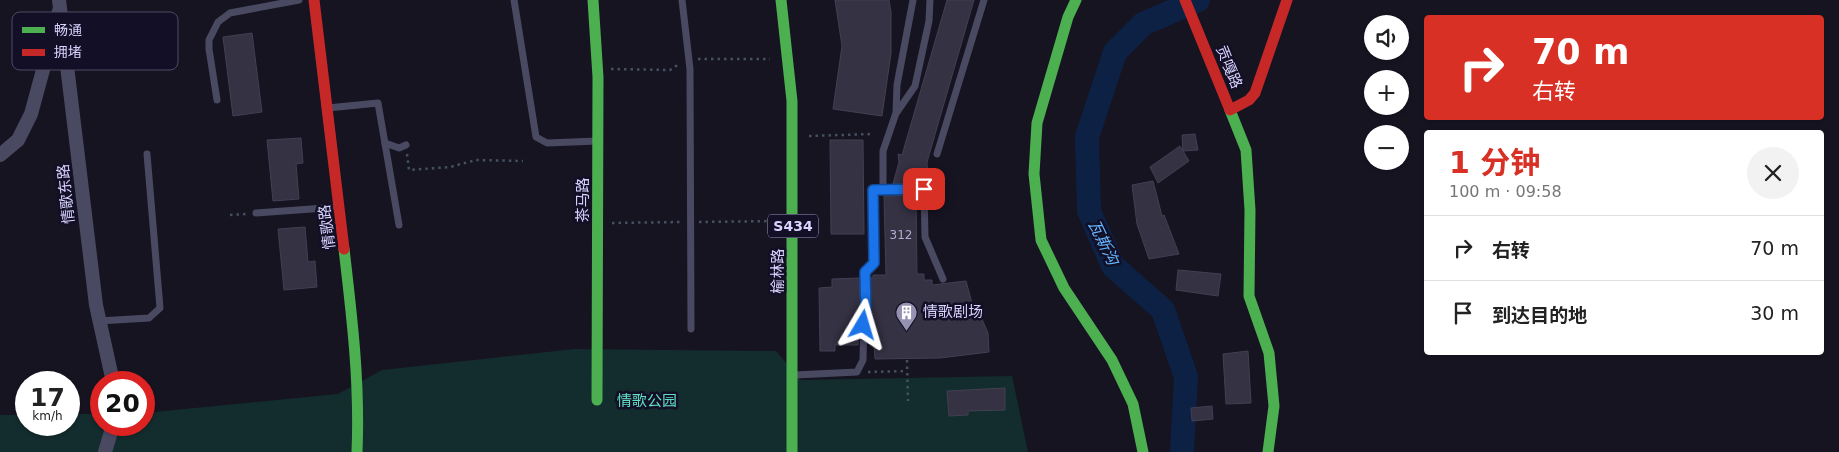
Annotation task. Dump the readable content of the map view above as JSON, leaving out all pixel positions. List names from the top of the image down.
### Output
{
  "streets": {
    "street": [
      "贡嘎路",
      "情歌东路",
      "茶马路",
      "S434",
      "情歌路",
      "榆林路"
    ]
  },
  "water": ["瓦斯沟"],
  "parks": ["情歌公园"],
  "places": {
    "building": ["情歌剧场"]
  },
  "house_numbers": ["312"],
  "legend": ["畅通", "拥堵"],
  "page": {
    "map_buttons": ["+", "−"],
    "turn": ["70 m", "右转"],
    "heading": ["1 分钟", "100 m · 09:58"],
    "list": [
      {
        "name": "右转",
        "value": "70 m"
      },
      {
        "name": "到达目的地",
        "value": "30 m"
      }
    ],
    "speed": "17 km/h",
    "limit": "20"
  }
}
